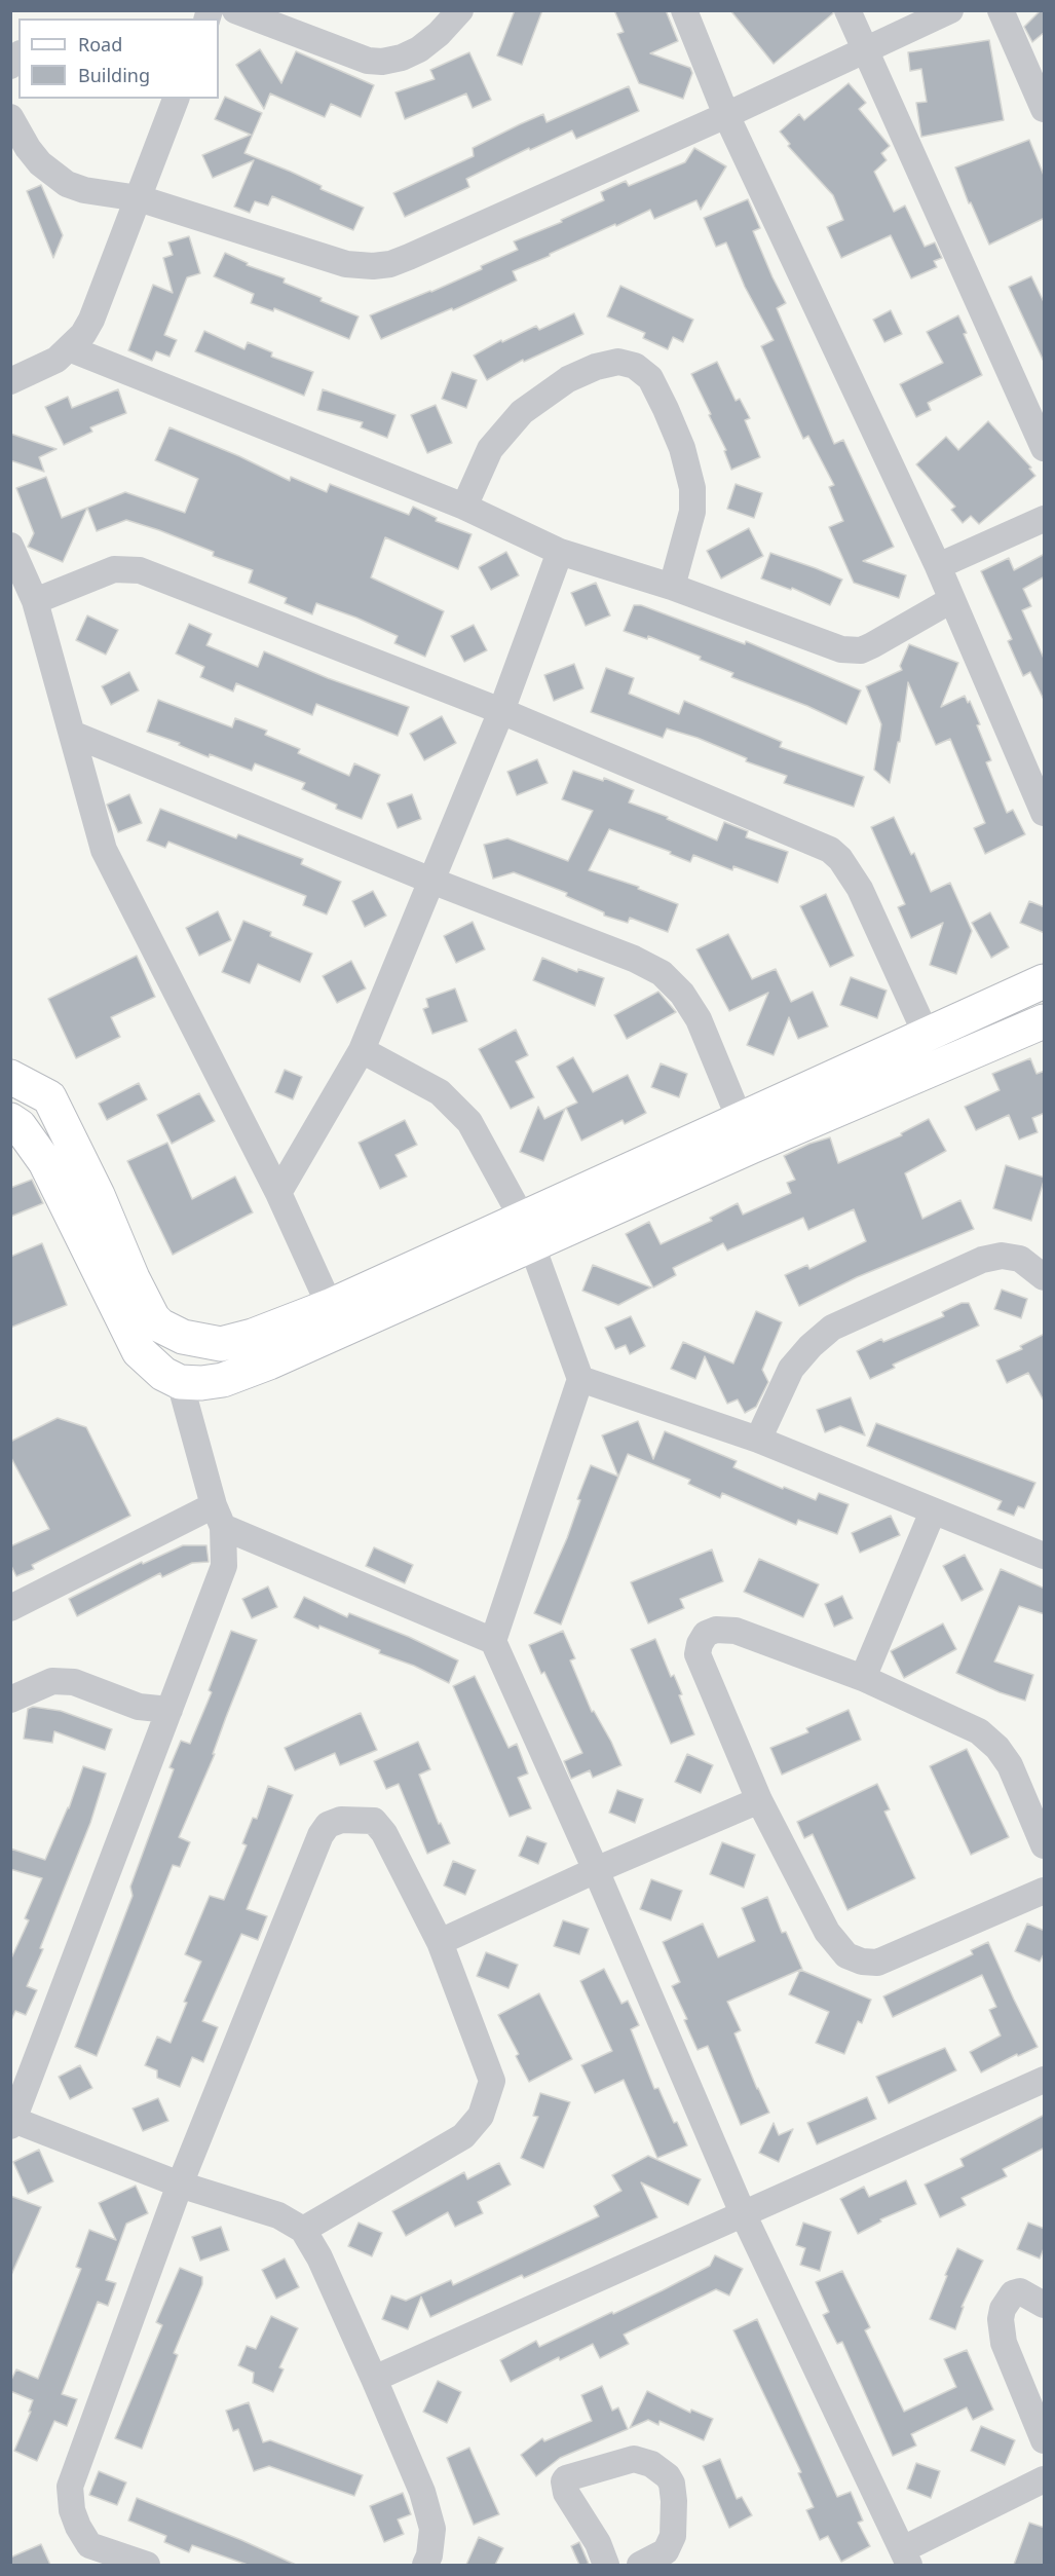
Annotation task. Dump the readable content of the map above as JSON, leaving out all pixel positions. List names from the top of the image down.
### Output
{
  "legend": ["Road", "Building"]
}
